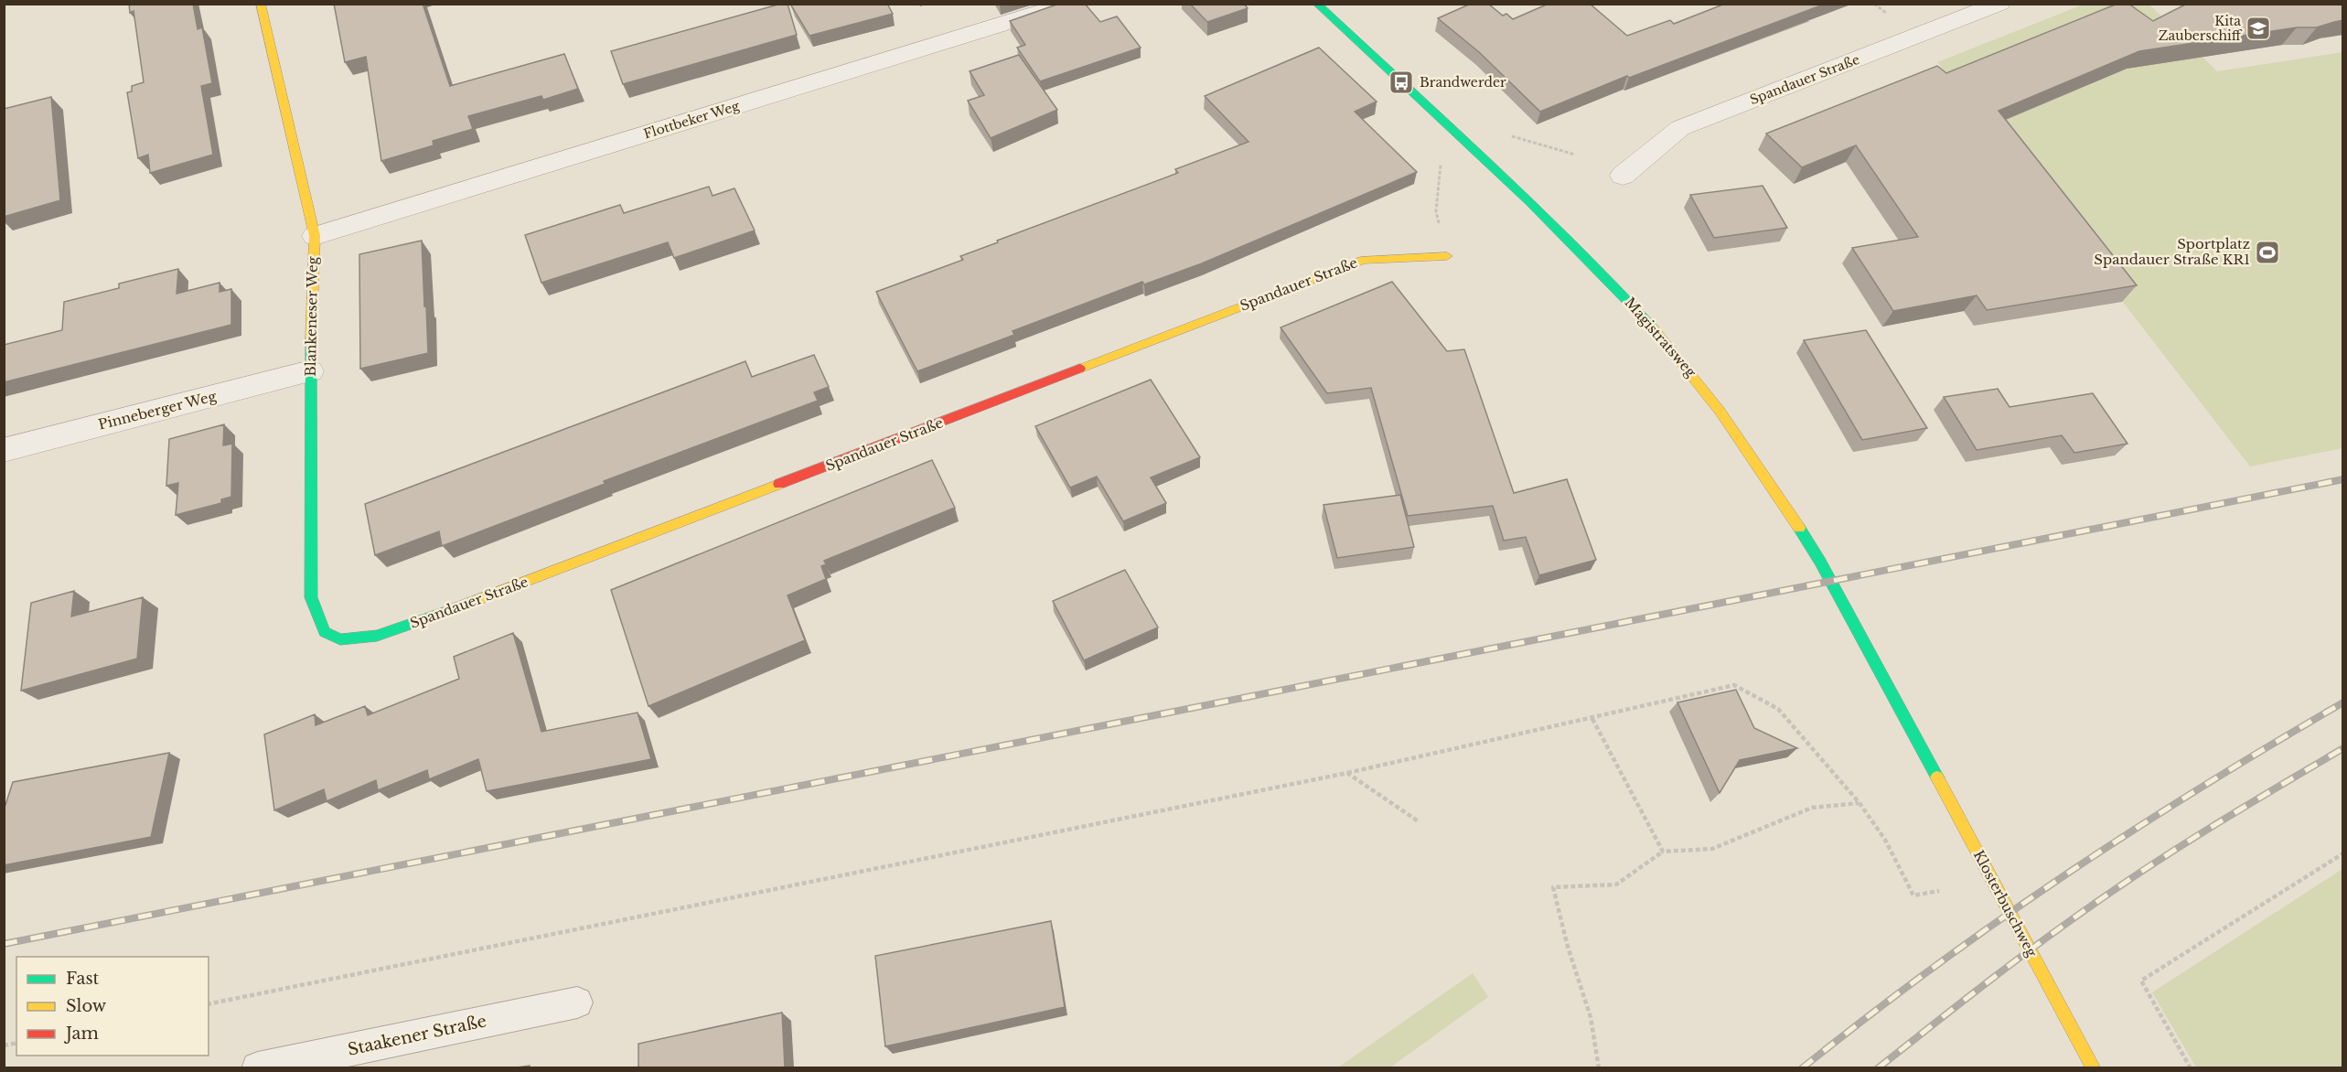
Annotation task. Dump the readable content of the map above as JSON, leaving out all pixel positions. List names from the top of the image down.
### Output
{
  "streets": {
    "street": [
      "Spandauer Straße",
      "Flottbeker Weg",
      "Blankeneser Weg",
      "Magistratsweg",
      "Pinneberger Weg",
      "Klosterbuschweg"
    ],
    "lane": ["Staakener Straße"]
  },
  "crossings": [
    ["Spandauer Straße", "Blankeneser Weg"],
    ["Flottbeker Weg", "Blankeneser Weg"],
    ["Blankeneser Weg", "Pinneberger Weg"],
    ["Magistratsweg", "Klosterbuschweg"]
  ],
  "places": {
    "school or university": ["Kita Zauberschiff"],
    "bus stop": ["Brandwerder"],
    "sports": ["Sportplatz Spandauer Straße KR1"]
  },
  "legend": ["Fast", "Slow", "Jam"]
}
